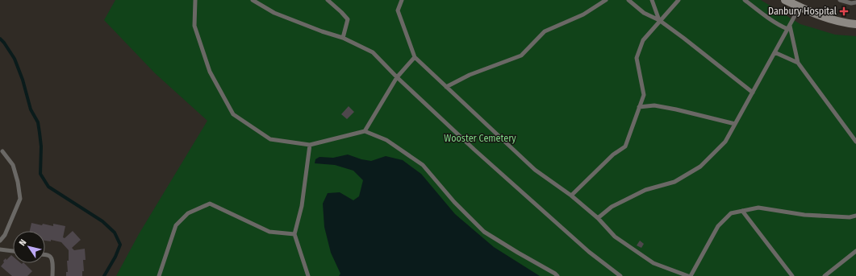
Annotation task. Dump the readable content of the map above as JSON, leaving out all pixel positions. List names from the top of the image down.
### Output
{
  "parks": ["Wooster Cemetery"],
  "places": {
    "health": ["Danbury Hospital"]
  },
  "north": "top left"
}
